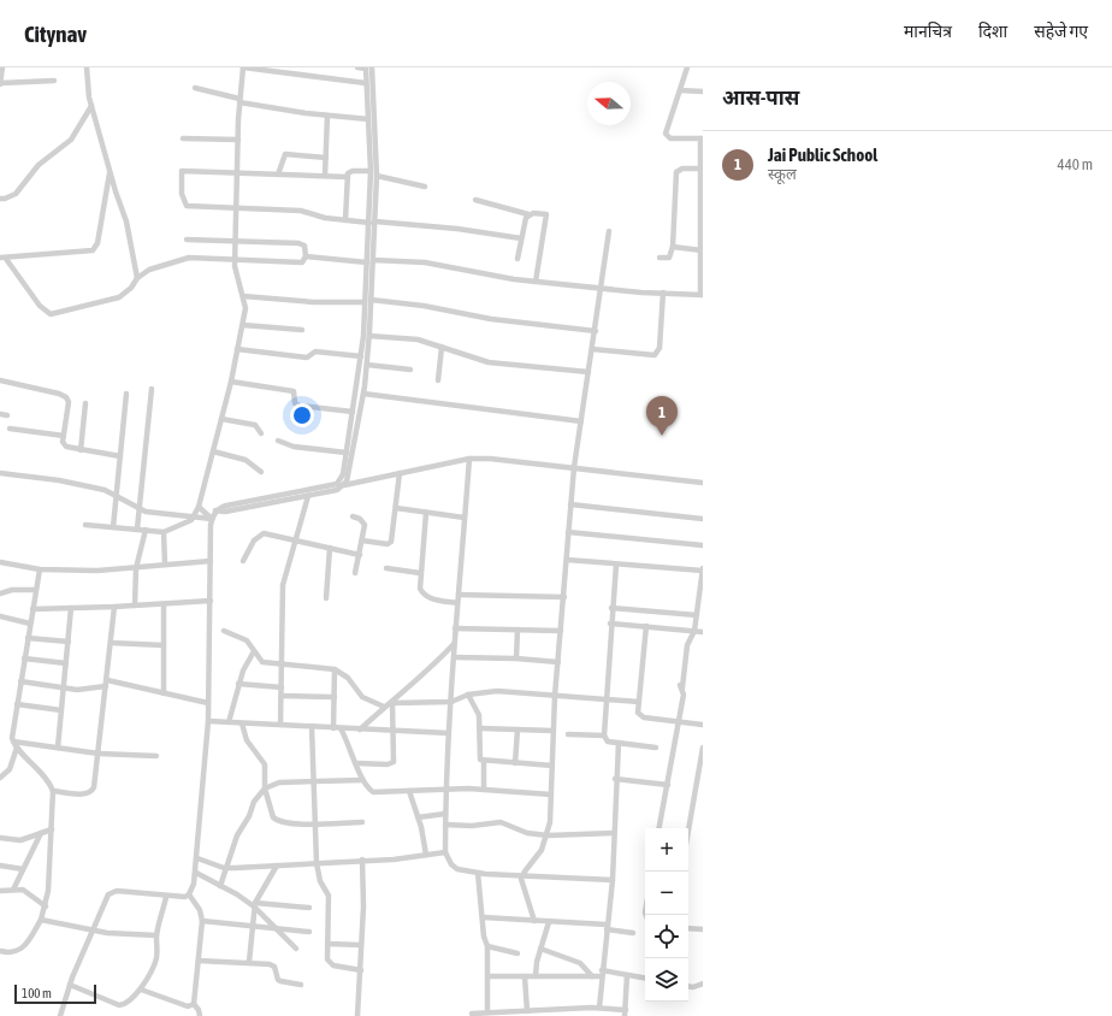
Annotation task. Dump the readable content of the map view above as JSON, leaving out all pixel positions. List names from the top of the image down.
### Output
{
  "scale_bar": "100 m",
  "north": "left",
  "page": {
    "header": "Citynav",
    "nav": ["मानचित्र", "दिशा", "सहेजे गए"],
    "heading": "आस-पास",
    "list": [
      {
        "mark": "1",
        "name": "Jai Public School",
        "note": "स्कूल",
        "value": "440 m"
      }
    ],
    "pins": "1",
    "map_buttons": ["+", "−"],
    "scale": "100 m"
  }
}
